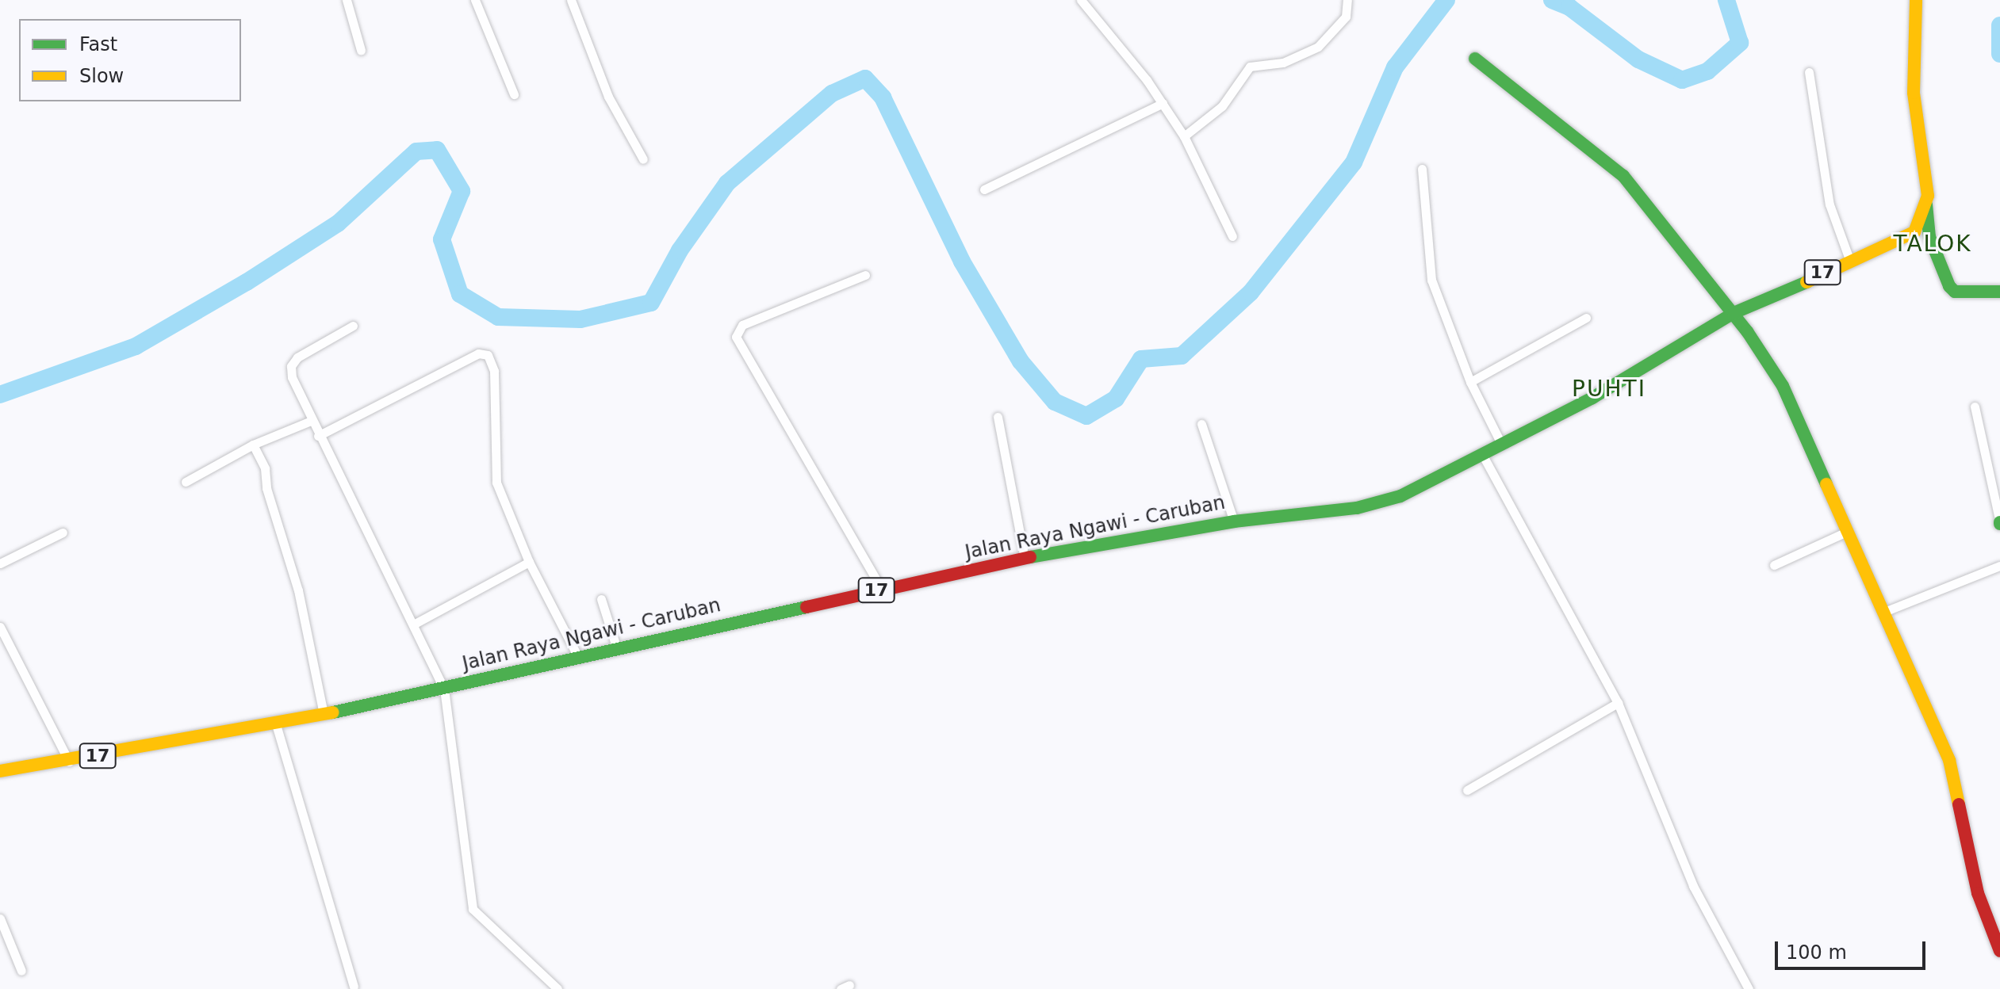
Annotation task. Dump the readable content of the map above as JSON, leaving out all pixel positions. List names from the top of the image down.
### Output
{
  "streets": {
    "main road": ["17", "Jalan Raya Ngawi - Caruban"]
  },
  "districts": ["TALOK", "PUHTI"],
  "legend": ["Fast", "Slow"],
  "scale_bar": "100 m"
}
